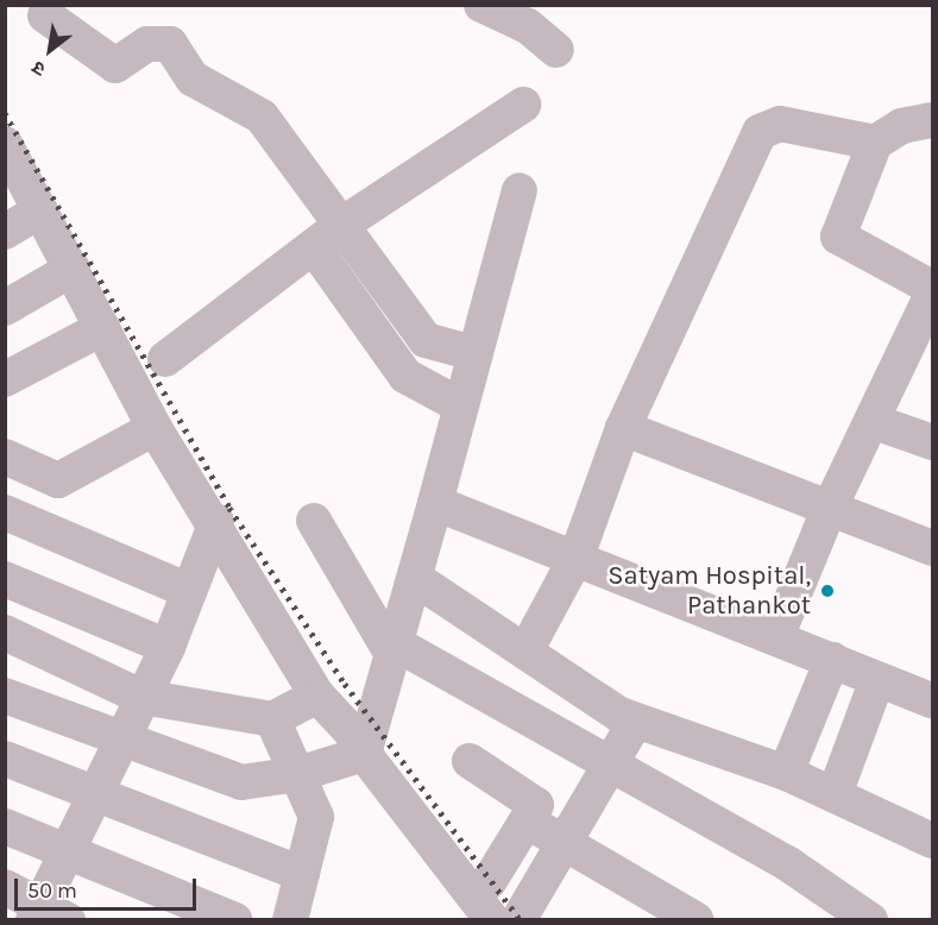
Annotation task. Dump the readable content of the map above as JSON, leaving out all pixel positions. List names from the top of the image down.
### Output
{
  "places": ["Satyam Hospital, Pathankot"],
  "scale_bar": "50 m",
  "north": "bottom left"
}
